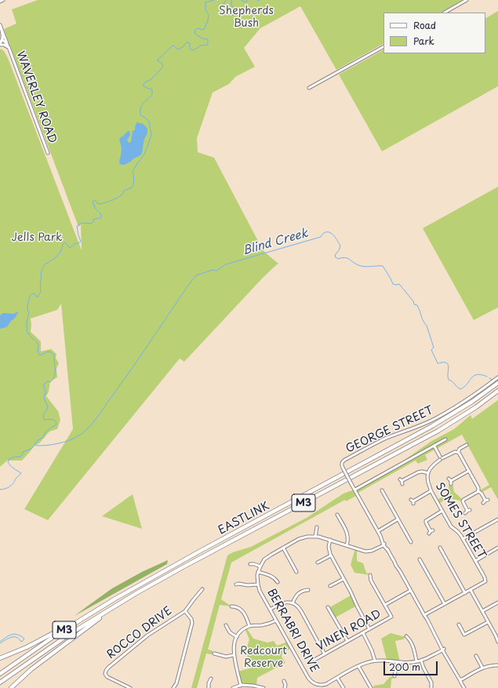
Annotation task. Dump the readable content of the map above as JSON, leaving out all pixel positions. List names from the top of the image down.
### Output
{
  "streets": {
    "highway": ["M3", "EASTLINK"],
    "main road": ["WAVERLEY ROAD"],
    "street": [
      "GEORGE STREET",
      "SOMES STREET",
      "BERRABRI DRIVE",
      "VINEN ROAD",
      "ROCCO DRIVE"
    ]
  },
  "crossings": [
    ["GEORGE STREET", "SOMES STREET"],
    ["GEORGE STREET", "BERRABRI DRIVE"]
  ],
  "water": ["Blind Creek"],
  "parks": ["Shepherds Bush", "Jells Park", "Redcourt Reserve"],
  "legend": ["Road", "Park"],
  "scale_bar": "200 m"
}
